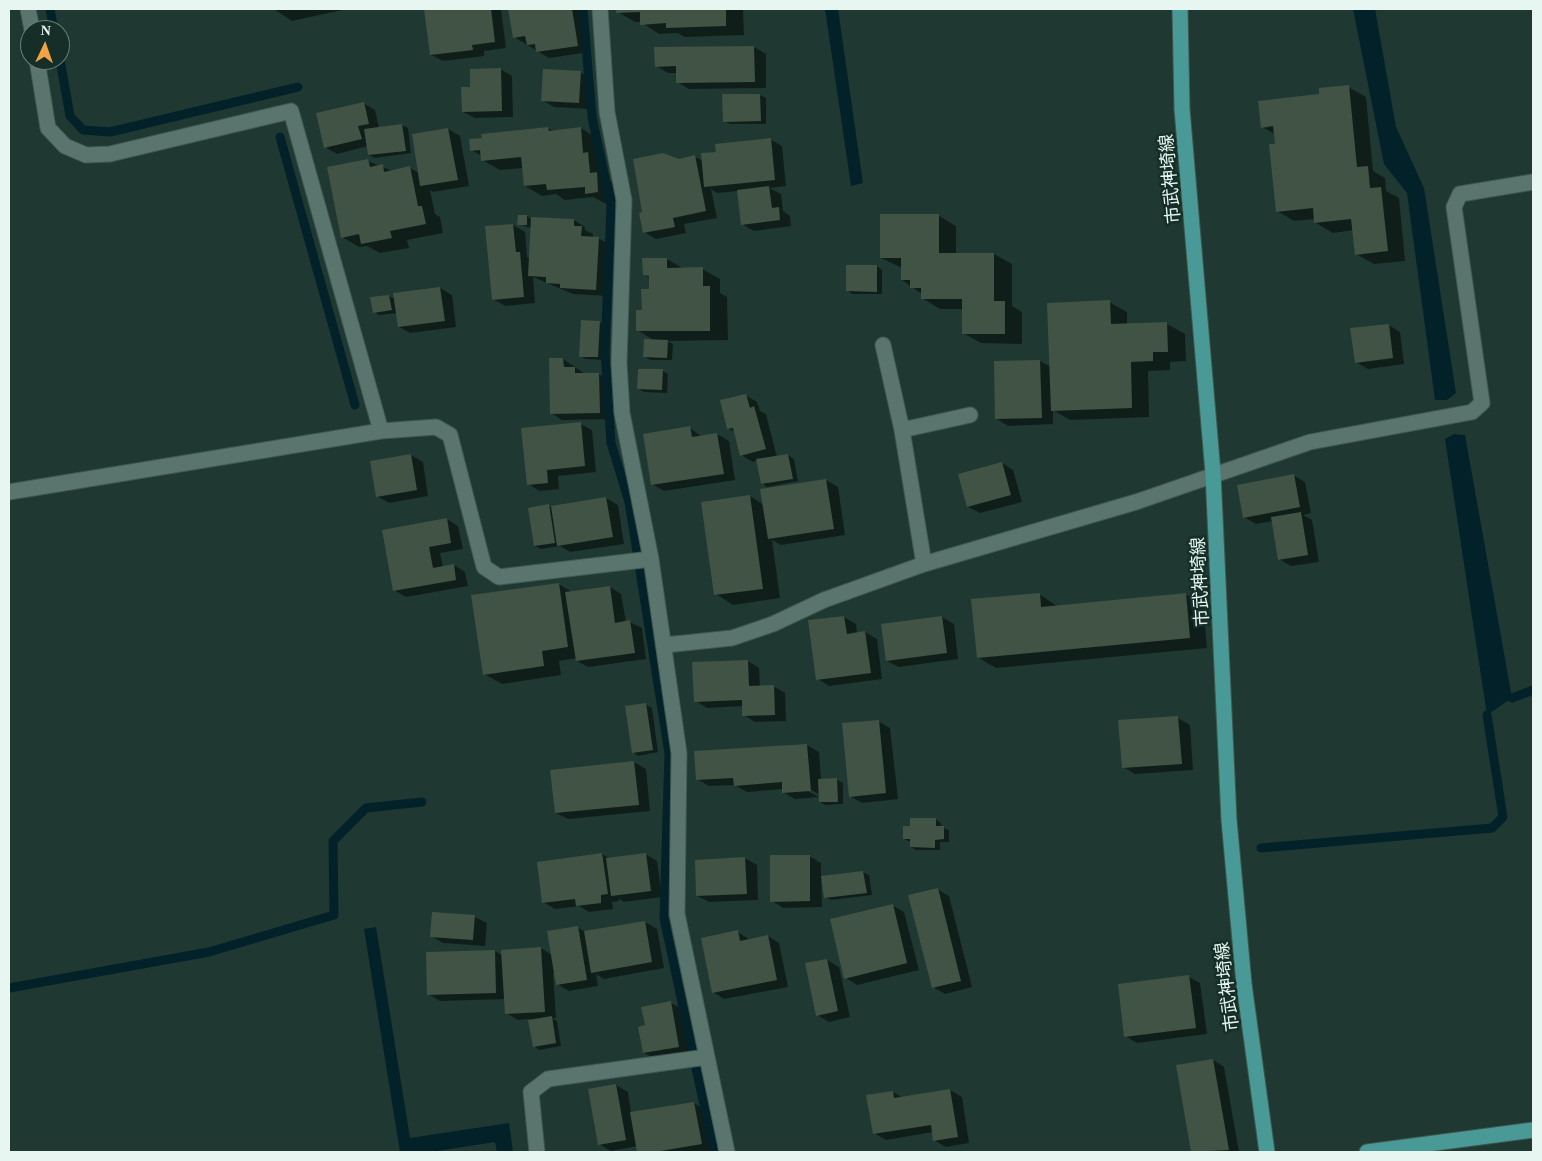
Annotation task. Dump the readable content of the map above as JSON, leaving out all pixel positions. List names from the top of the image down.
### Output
{
  "streets": {
    "main road": ["市武神埼線"]
  },
  "north": "top"
}
